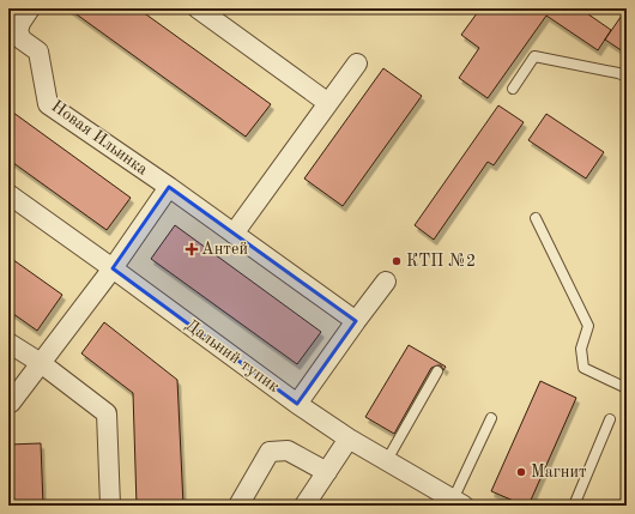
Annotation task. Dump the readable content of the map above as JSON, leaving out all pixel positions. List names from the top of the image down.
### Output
{
  "streets": {
    "street": ["Новая Ильинка", "Дальний тупик"]
  },
  "places": {
    "health": ["Антей"],
    "other": ["КТП №2", "Магнит"]
  }
}
